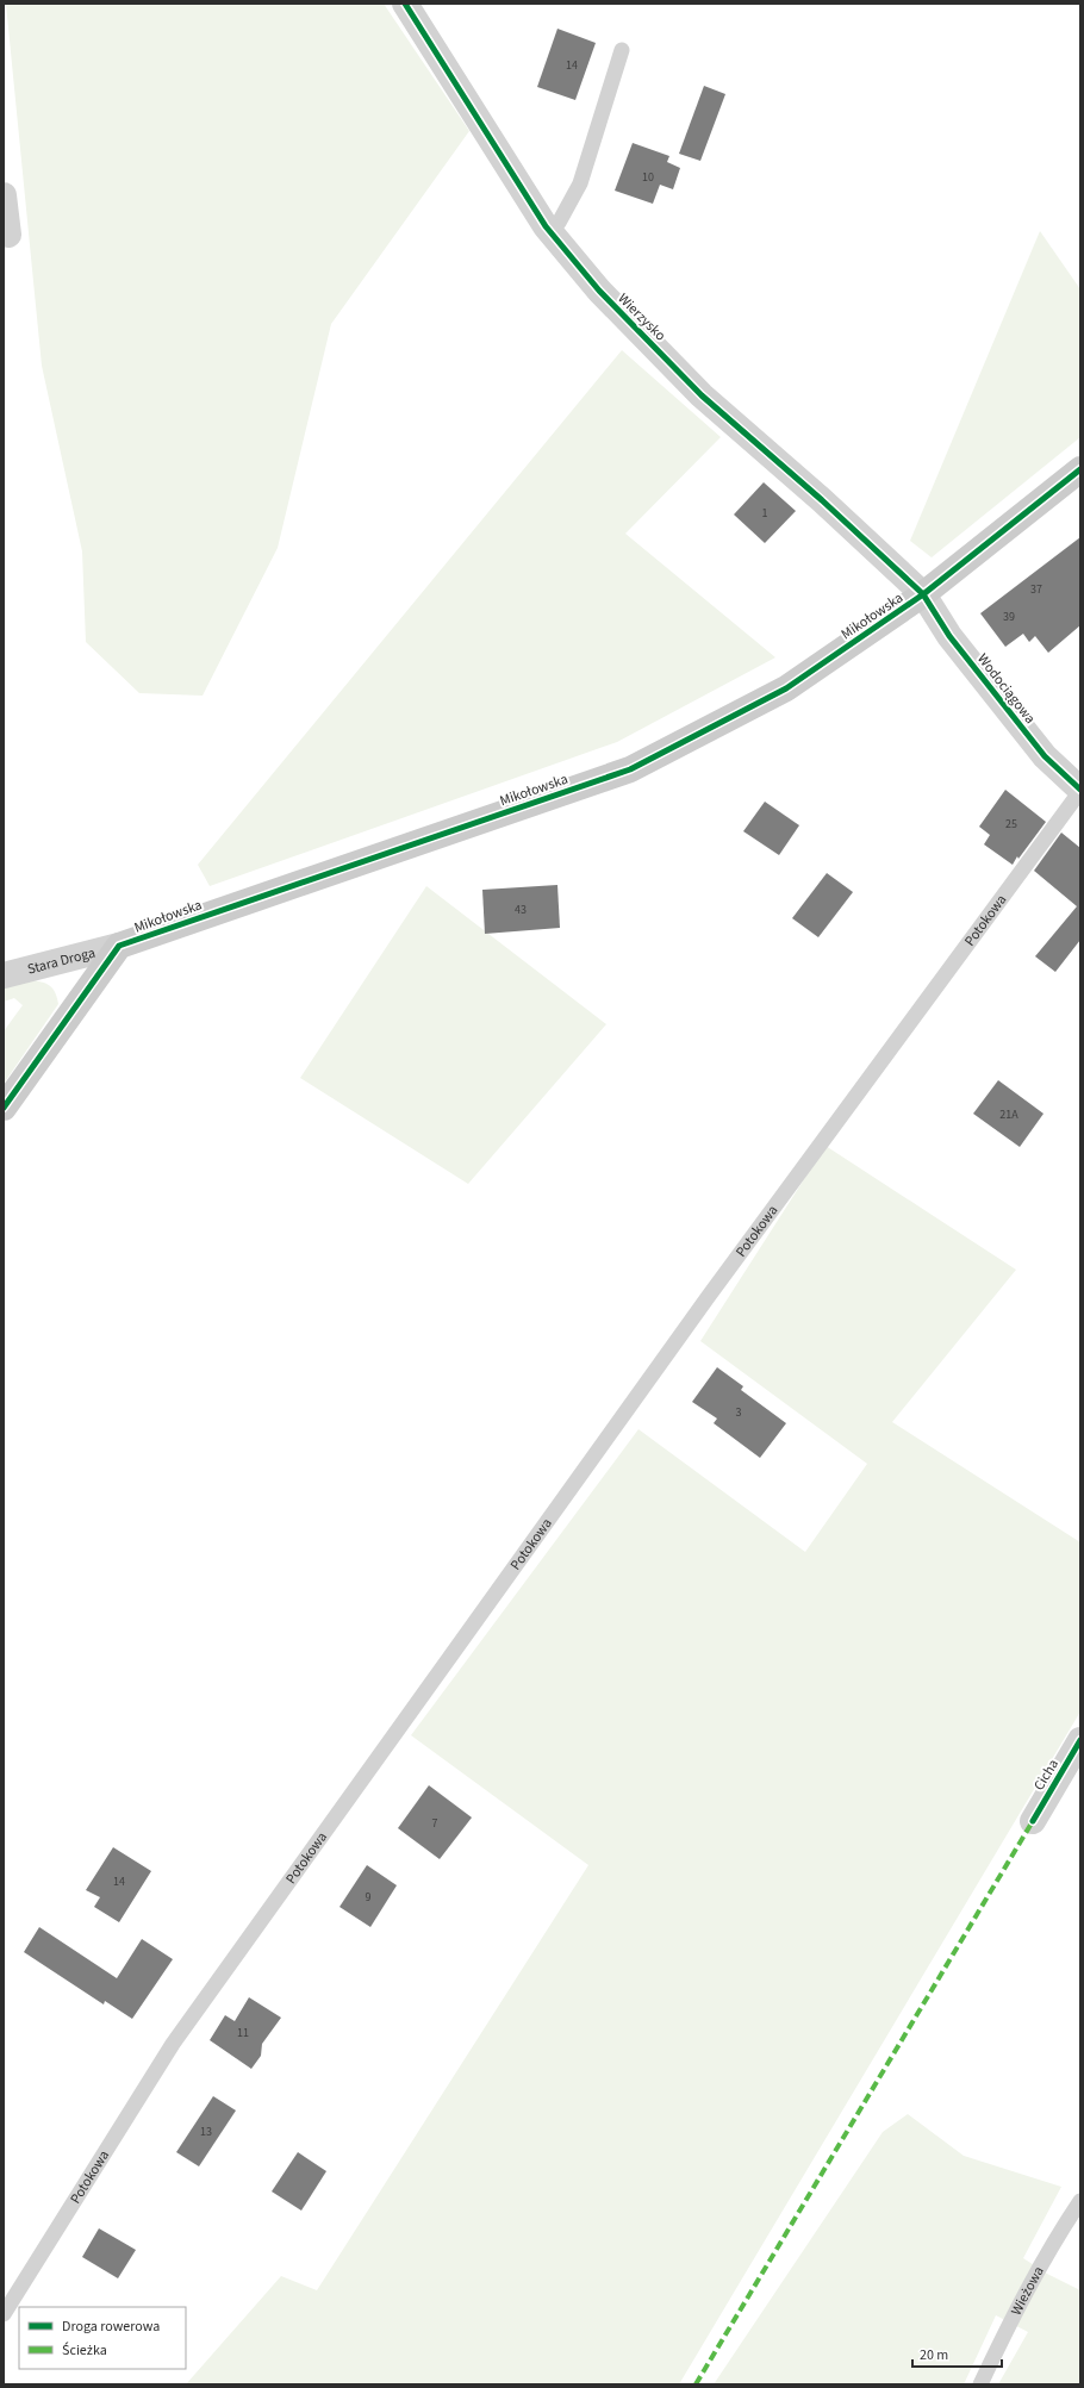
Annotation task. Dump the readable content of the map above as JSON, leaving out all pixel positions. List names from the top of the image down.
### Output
{
  "streets": {
    "street": [
      "Wierzysko",
      "Mikołowska",
      "Wodociągowa",
      "Stara Droga",
      "Cicha"
    ],
    "lane": ["Potokowa", "Wieżowa"]
  },
  "crossings": [
    ["Wierzysko", "Mikołowska"],
    ["Wierzysko", "Wodociągowa"],
    ["Mikołowska", "Wodociągowa"],
    ["Mikołowska", "Stara Droga"],
    ["Wodociągowa", "Potokowa"]
  ],
  "house_numbers": [
    "14",
    "10",
    "1",
    "37",
    "39",
    "25",
    "43",
    "21A",
    "3",
    "7",
    "14",
    "9",
    "11",
    "13"
  ],
  "legend": ["Droga rowerowa", "Ścieżka"],
  "scale_bar": "20 m"
}
